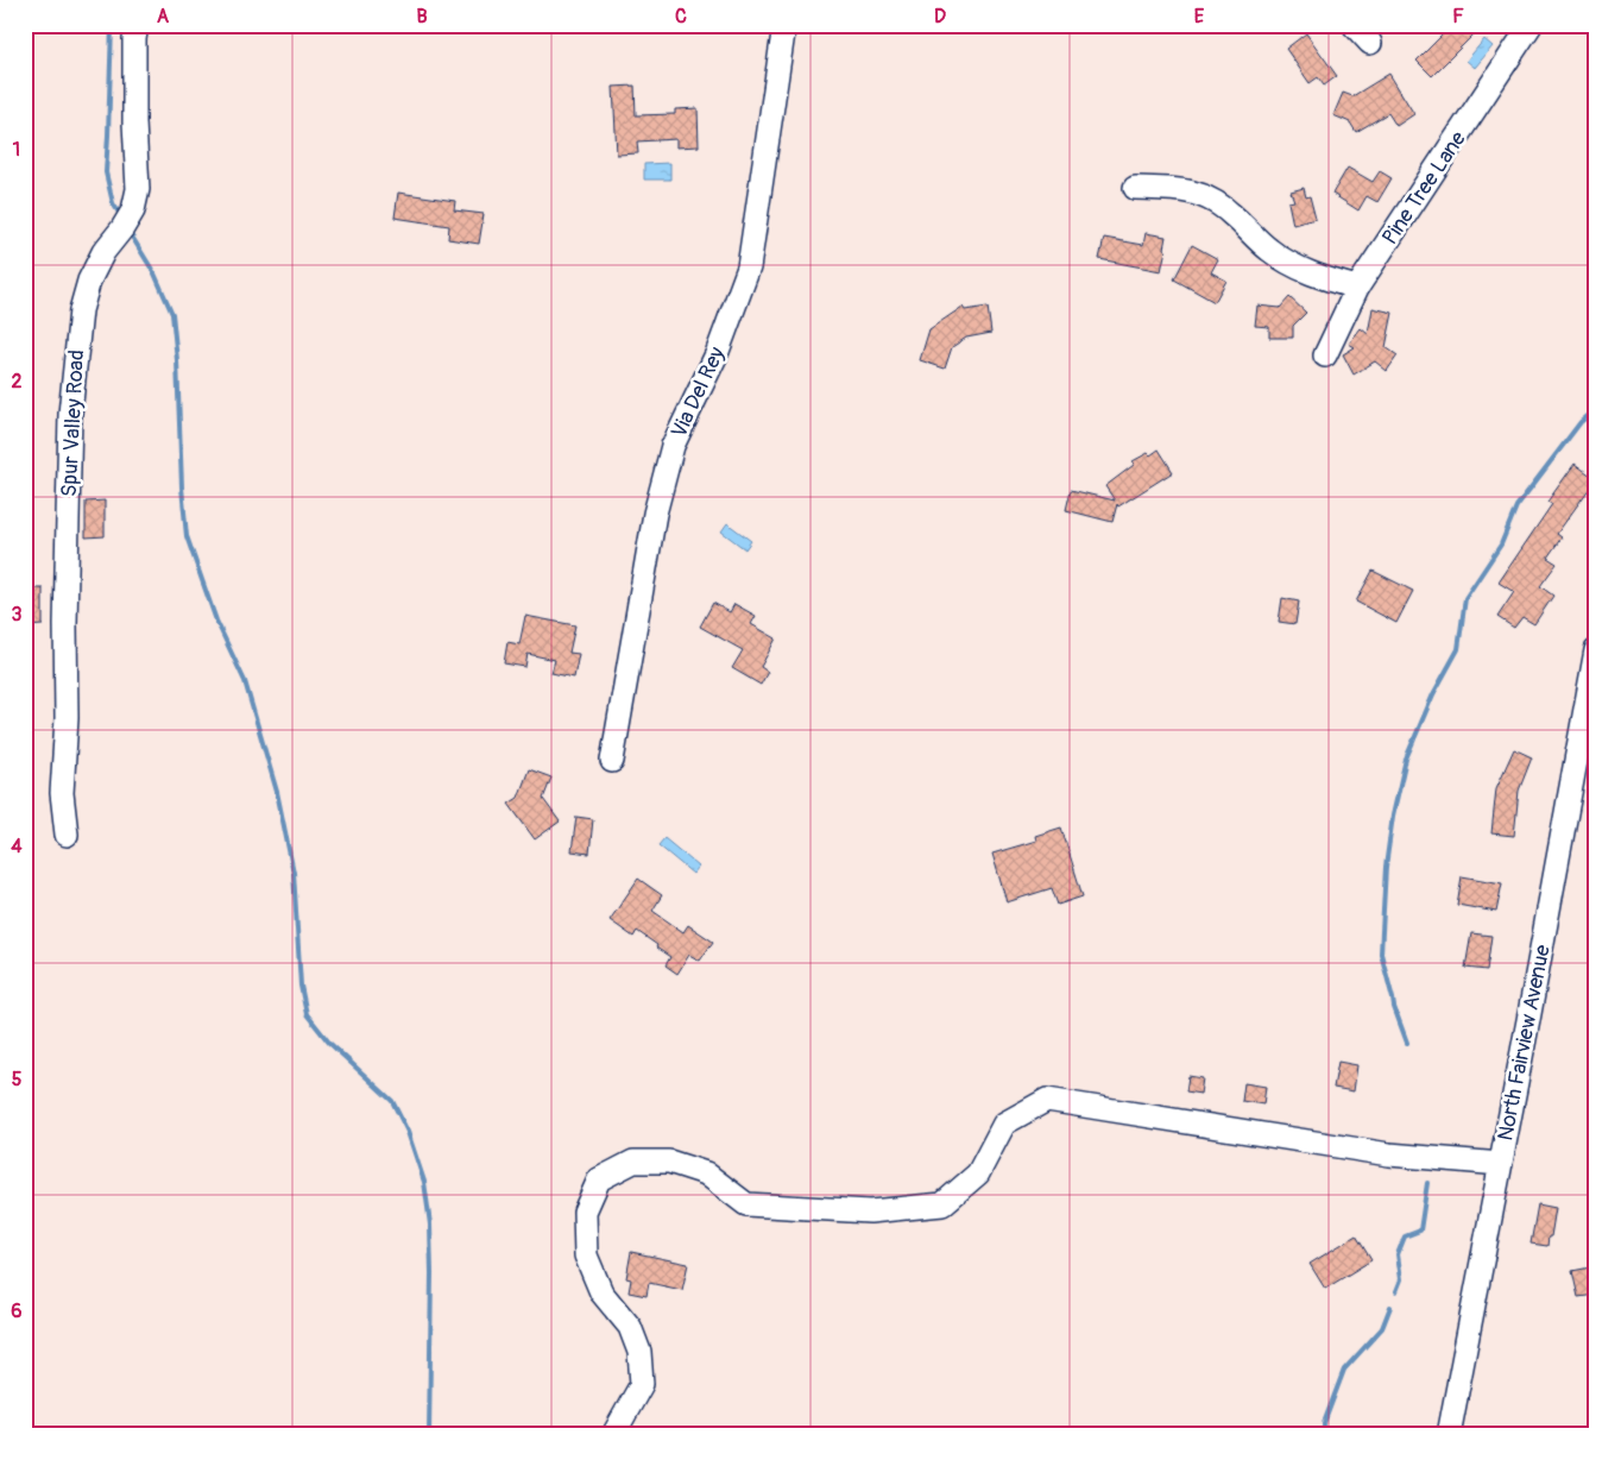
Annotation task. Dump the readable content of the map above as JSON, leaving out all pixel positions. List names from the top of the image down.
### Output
{
  "streets": {
    "street": [
      "Pine Tree Lane",
      "Via Del Rey",
      "Spur Valley Road",
      "North Fairview Avenue"
    ]
  },
  "grid": {
    "columns": [
      "A",
      "B",
      "C",
      "D",
      "E",
      "F"
    ],
    "rows": [
      "1",
      "2",
      "3",
      "4",
      "5",
      "6"
    ]
  }
}
